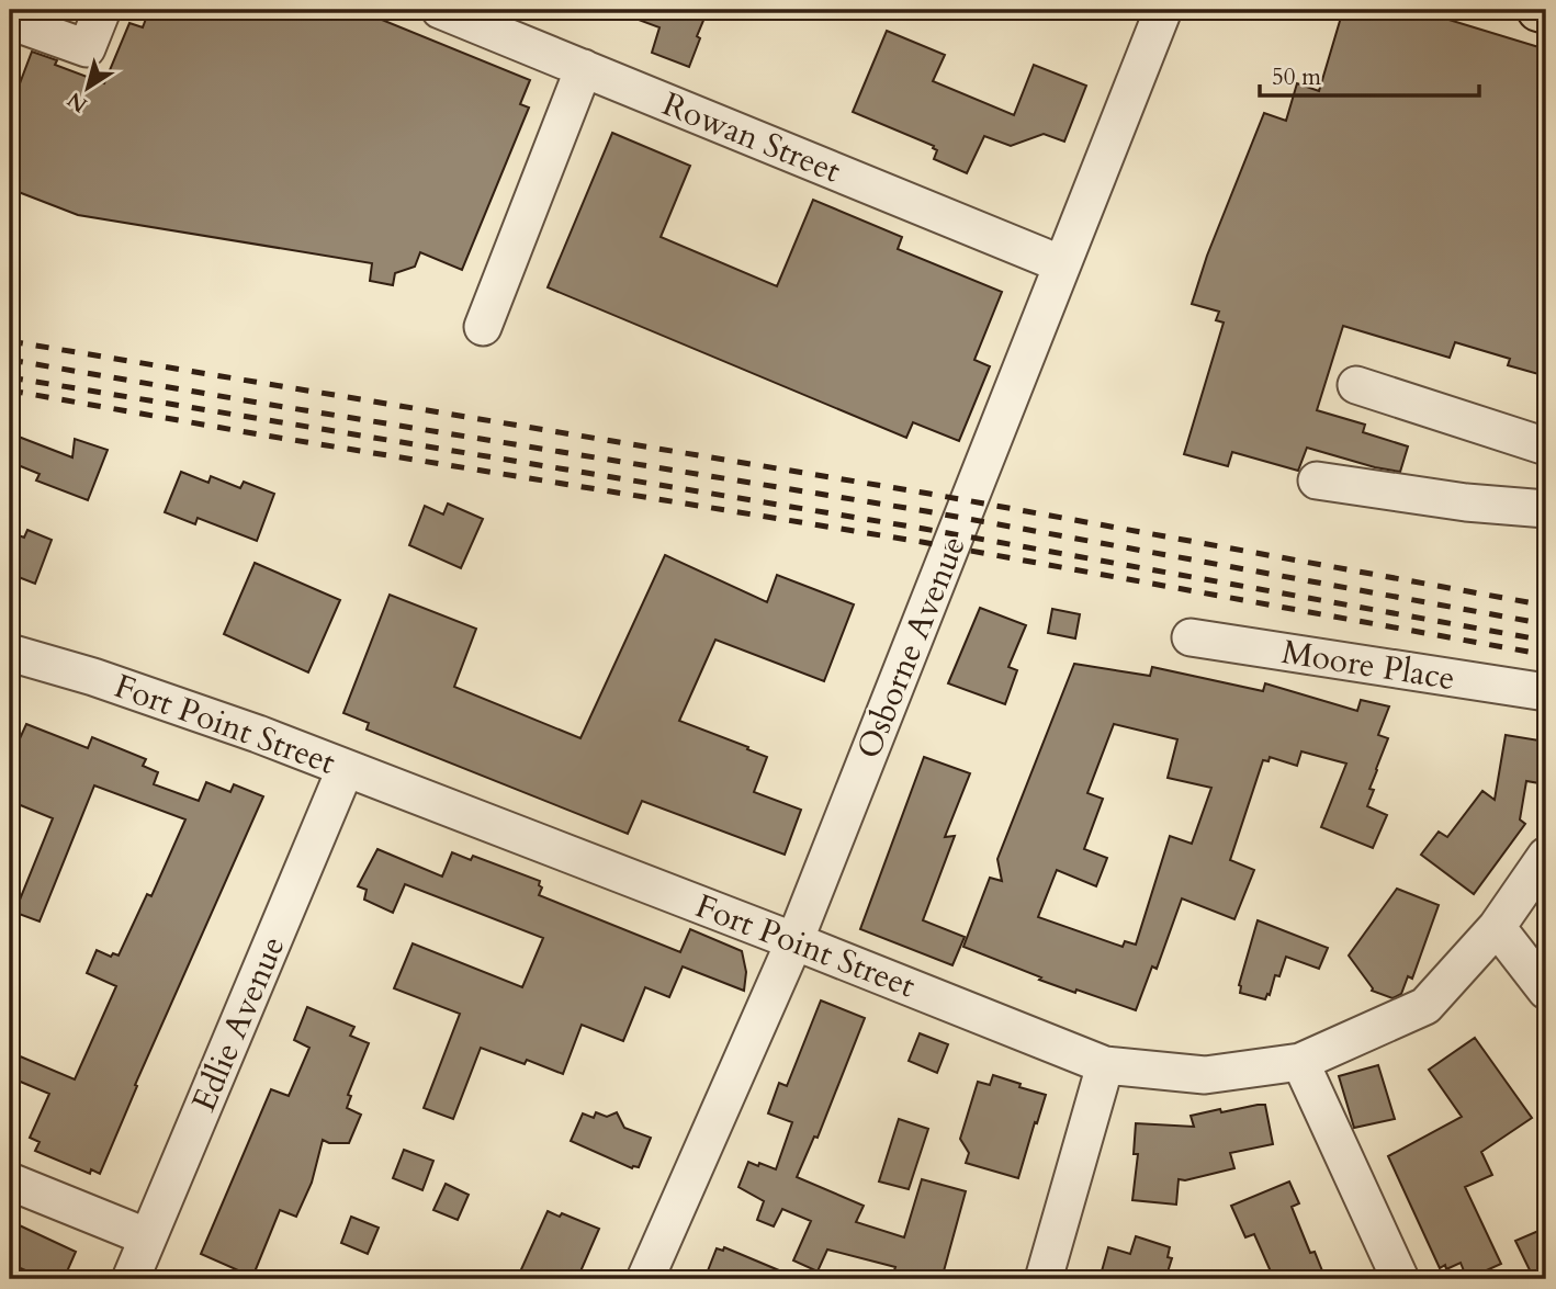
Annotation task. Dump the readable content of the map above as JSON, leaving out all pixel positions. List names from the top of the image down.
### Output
{
  "streets": {
    "street": [
      "Rowan Street",
      "Osborne Avenue",
      "Moore Place",
      "Fort Point Street",
      "Edlie Avenue"
    ]
  },
  "crossings": [
    ["Rowan Street", "Osborne Avenue"],
    ["Osborne Avenue", "Fort Point Street"],
    ["Fort Point Street", "Edlie Avenue"]
  ],
  "scale_bar": "50 m",
  "north": "bottom left"
}
